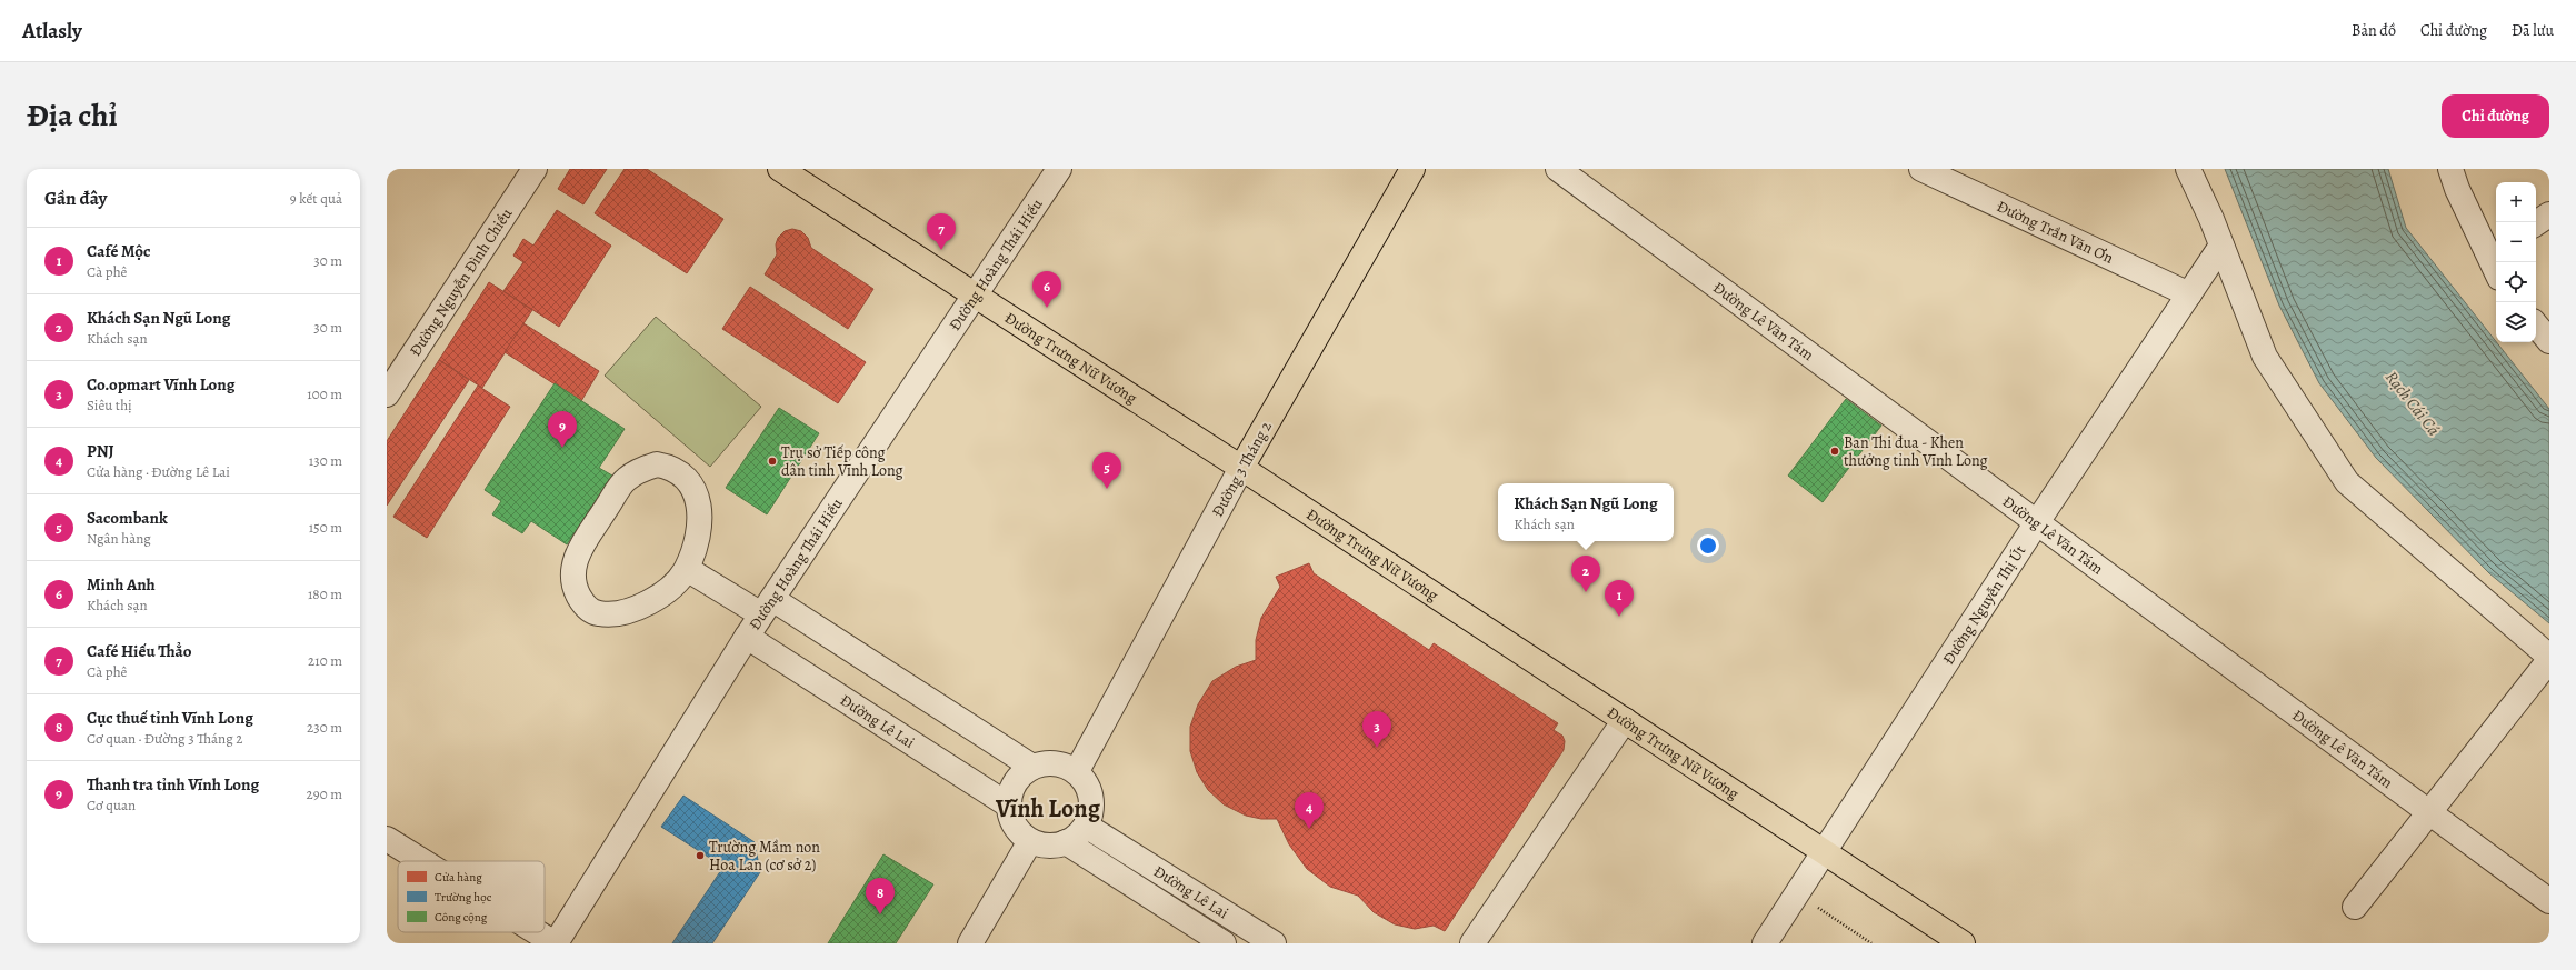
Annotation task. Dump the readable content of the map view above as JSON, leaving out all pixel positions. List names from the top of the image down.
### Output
{
  "streets": {
    "main road": ["Đường Trưng Nữ Vương", "Đường 3 Tháng 2"],
    "street": [
      "Đường Trần Văn Ơn",
      "Đường Hoàng Thái Hiếu",
      "Đường Nguyễn Đình Chiểu",
      "Đường Lê Văn Tám",
      "Đường Nguyễn Thị Út",
      "Đường Lê Lai"
    ]
  },
  "crossings": [
    ["Đường Trần Văn Ơn", "Đường Nguyễn Thị Út"],
    ["Đường Hoàng Thái Hiếu", "Đường Trưng Nữ Vương"],
    ["Đường Hoàng Thái Hiếu", "Đường Lê Lai"],
    ["Đường Lê Văn Tám", "Đường Nguyễn Thị Út"],
    ["Đường Trưng Nữ Vương", "Đường 3 Tháng 2"],
    ["Đường Trưng Nữ Vương", "Đường Nguyễn Thị Út"],
    ["Đường 3 Tháng 2", "Đường Lê Lai"]
  ],
  "districts": ["Vĩnh Long"],
  "water": ["Rạch Cái Cá"],
  "places": ["Ban Thi đua - Khen thưởng tỉnh Vĩnh Long", "Trụ sở Tiếp công dân tỉnh Vĩnh Long", "Trường Mầm non Hoa Lan (cơ sở 2)"],
  "legend": ["Cửa hàng", "Trường học", "Công cộng"],
  "page": {
    "header": "Atlasly",
    "nav": ["Bản đồ", "Chỉ đường", "Đã lưu"],
    "title": "Địa chỉ",
    "buttons": "Chỉ đường",
    "heading": ["Gần đây", "9 kết quả"],
    "map_buttons": ["+", "−"],
    "pins": [
      "7",
      "6",
      "9",
      "5",
      "2",
      "1",
      "3",
      "4",
      "8"
    ],
    "list": [
      {
        "mark": "1",
        "name": "Café Mộc",
        "note": "Cà phê",
        "value": "30 m"
      },
      {
        "mark": "2",
        "name": "Khách Sạn Ngũ Long",
        "note": "Khách sạn",
        "value": "30 m"
      },
      {
        "mark": "3",
        "name": "Co.opmart Vĩnh Long",
        "note": "Siêu thị",
        "value": "100 m"
      },
      {
        "mark": "4",
        "name": "PNJ",
        "note": "Cửa hàng · Đường Lê Lai",
        "value": "130 m"
      },
      {
        "mark": "5",
        "name": "Sacombank",
        "note": "Ngân hàng",
        "value": "150 m"
      },
      {
        "mark": "6",
        "name": "Minh Anh",
        "note": "Khách sạn",
        "value": "180 m"
      },
      {
        "mark": "7",
        "name": "Café Hiếu Thẳo",
        "note": "Cà phê",
        "value": "210 m"
      },
      {
        "mark": "8",
        "name": "Cục thuế tỉnh Vĩnh Long",
        "note": "Cơ quan · Đường 3 Tháng 2",
        "value": "230 m"
      },
      {
        "mark": "9",
        "name": "Thanh tra tỉnh Vĩnh Long",
        "note": "Cơ quan",
        "value": "290 m"
      }
    ],
    "popup": ["Khách Sạn Ngũ Long", "Khách sạn"]
  }
}
